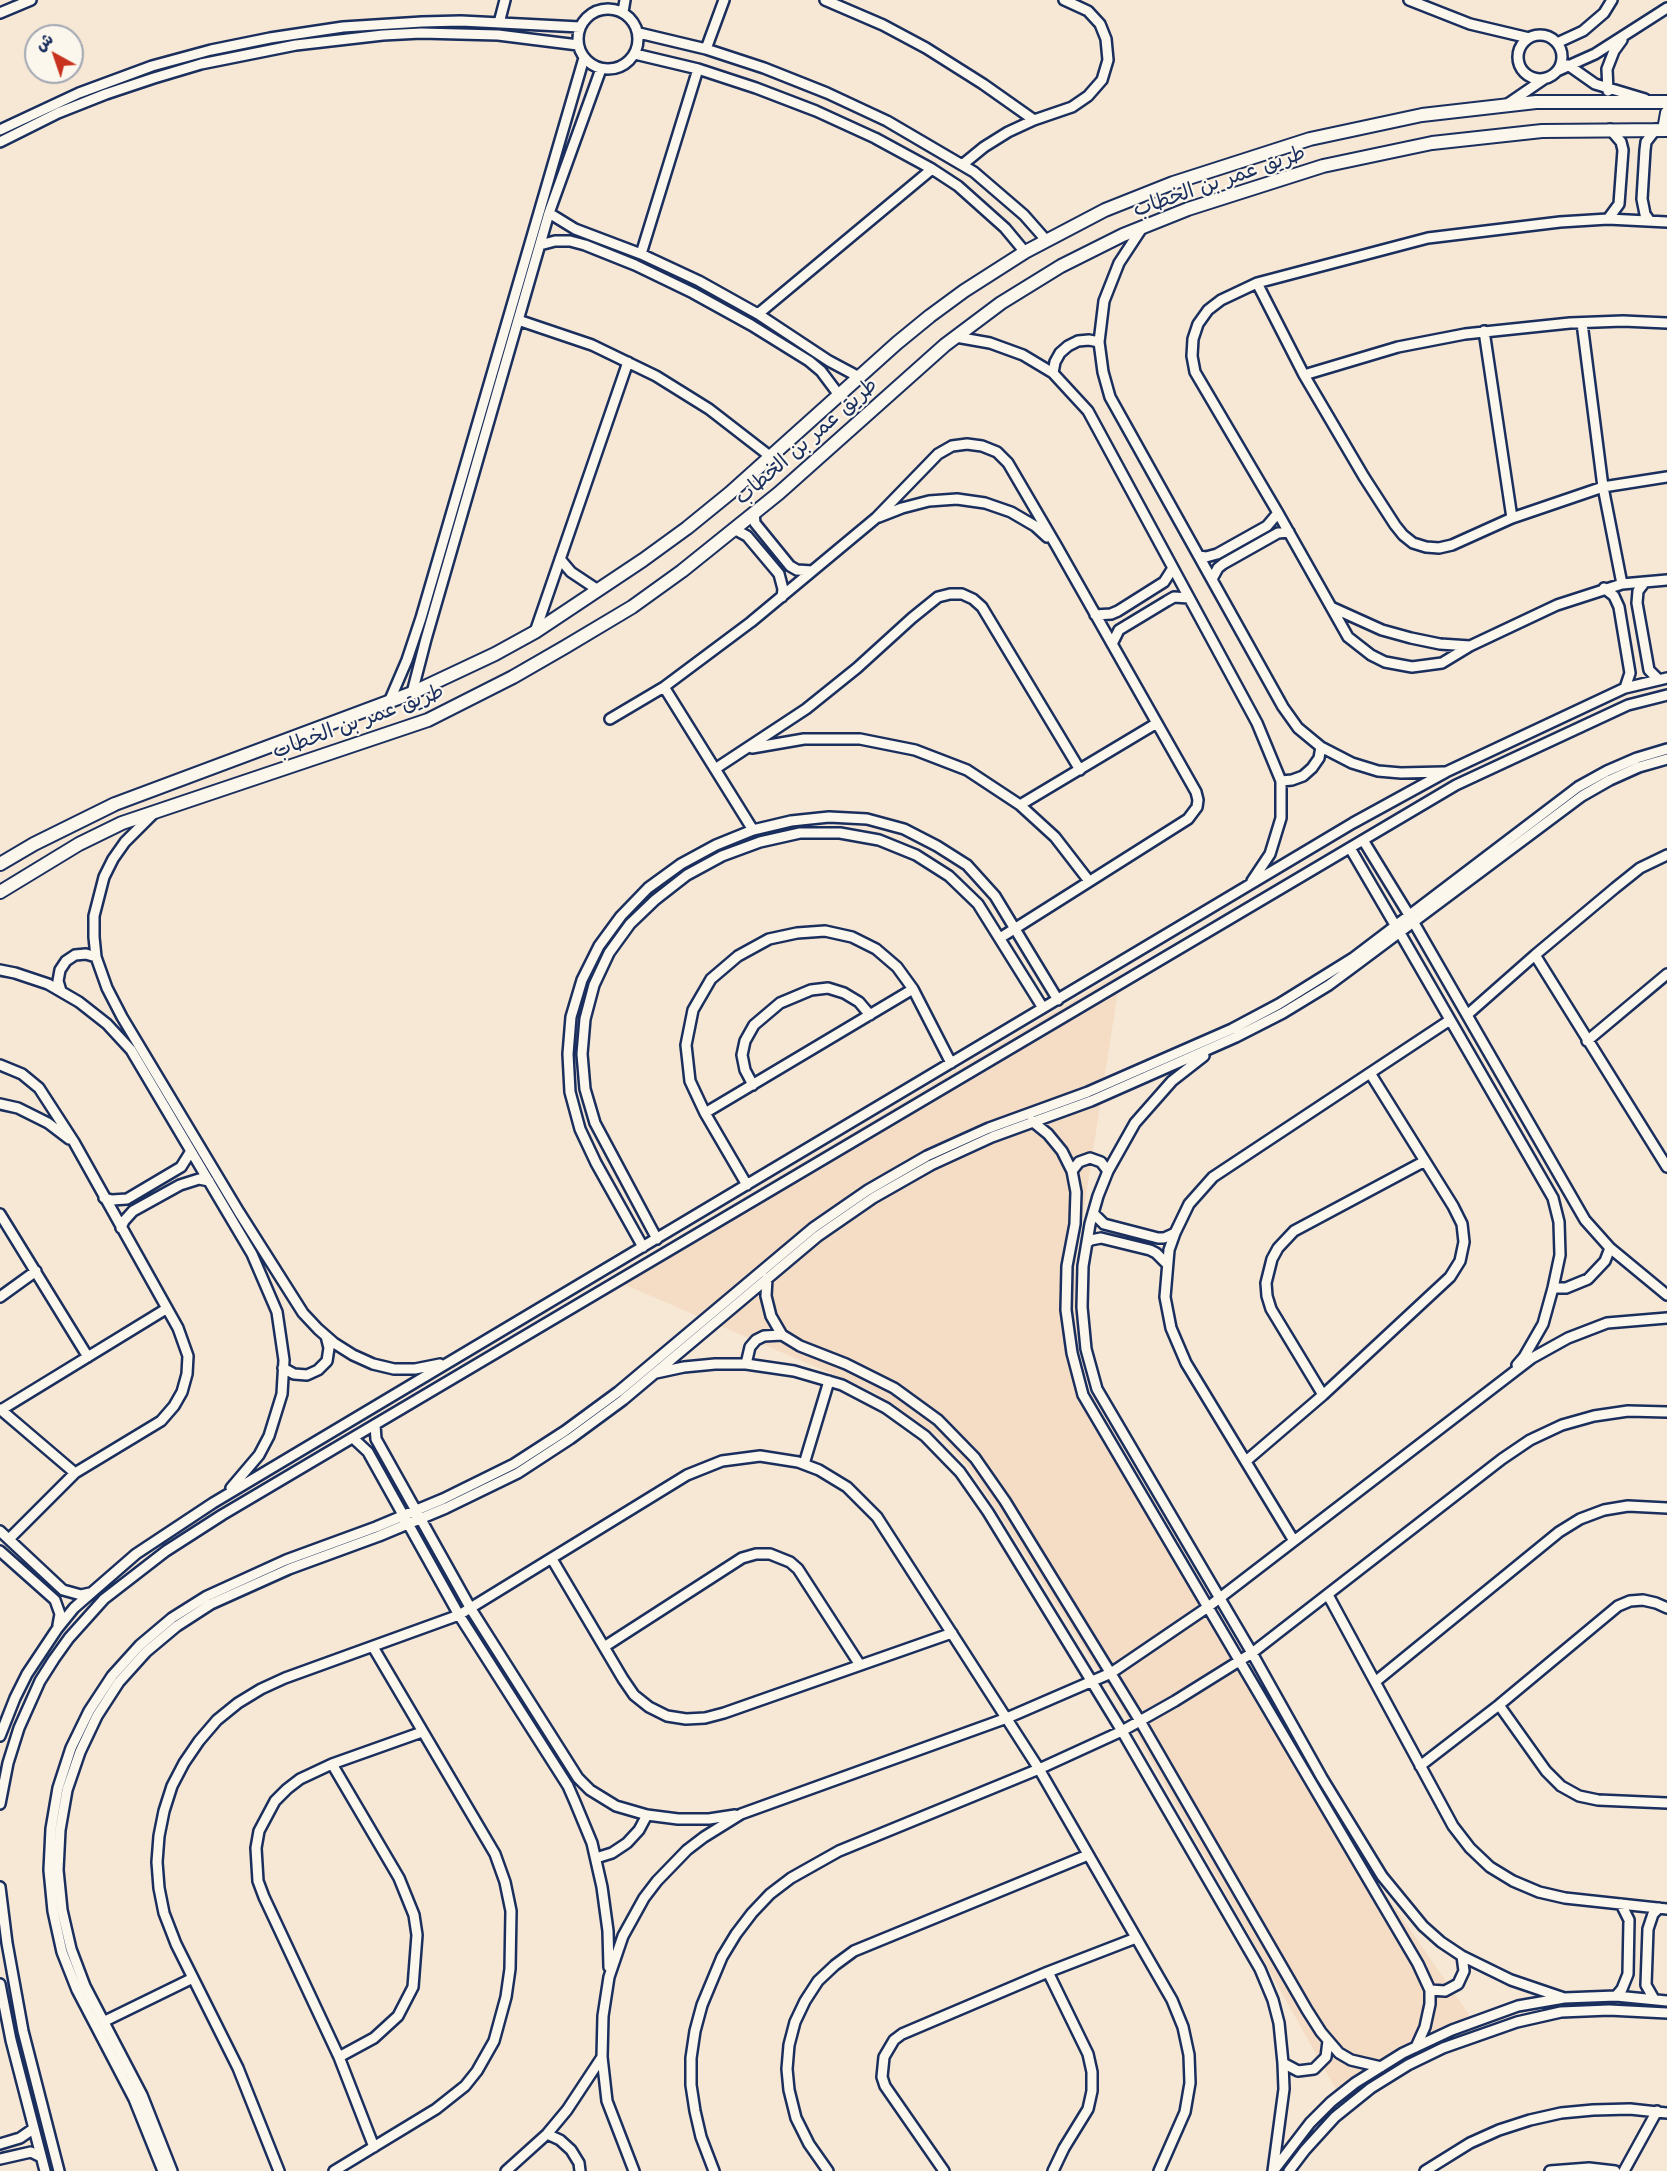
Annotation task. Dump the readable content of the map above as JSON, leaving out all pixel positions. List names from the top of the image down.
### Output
{
  "streets": {
    "street": ["طريق عمر بن الخطاب"]
  },
  "north": "top left"
}
